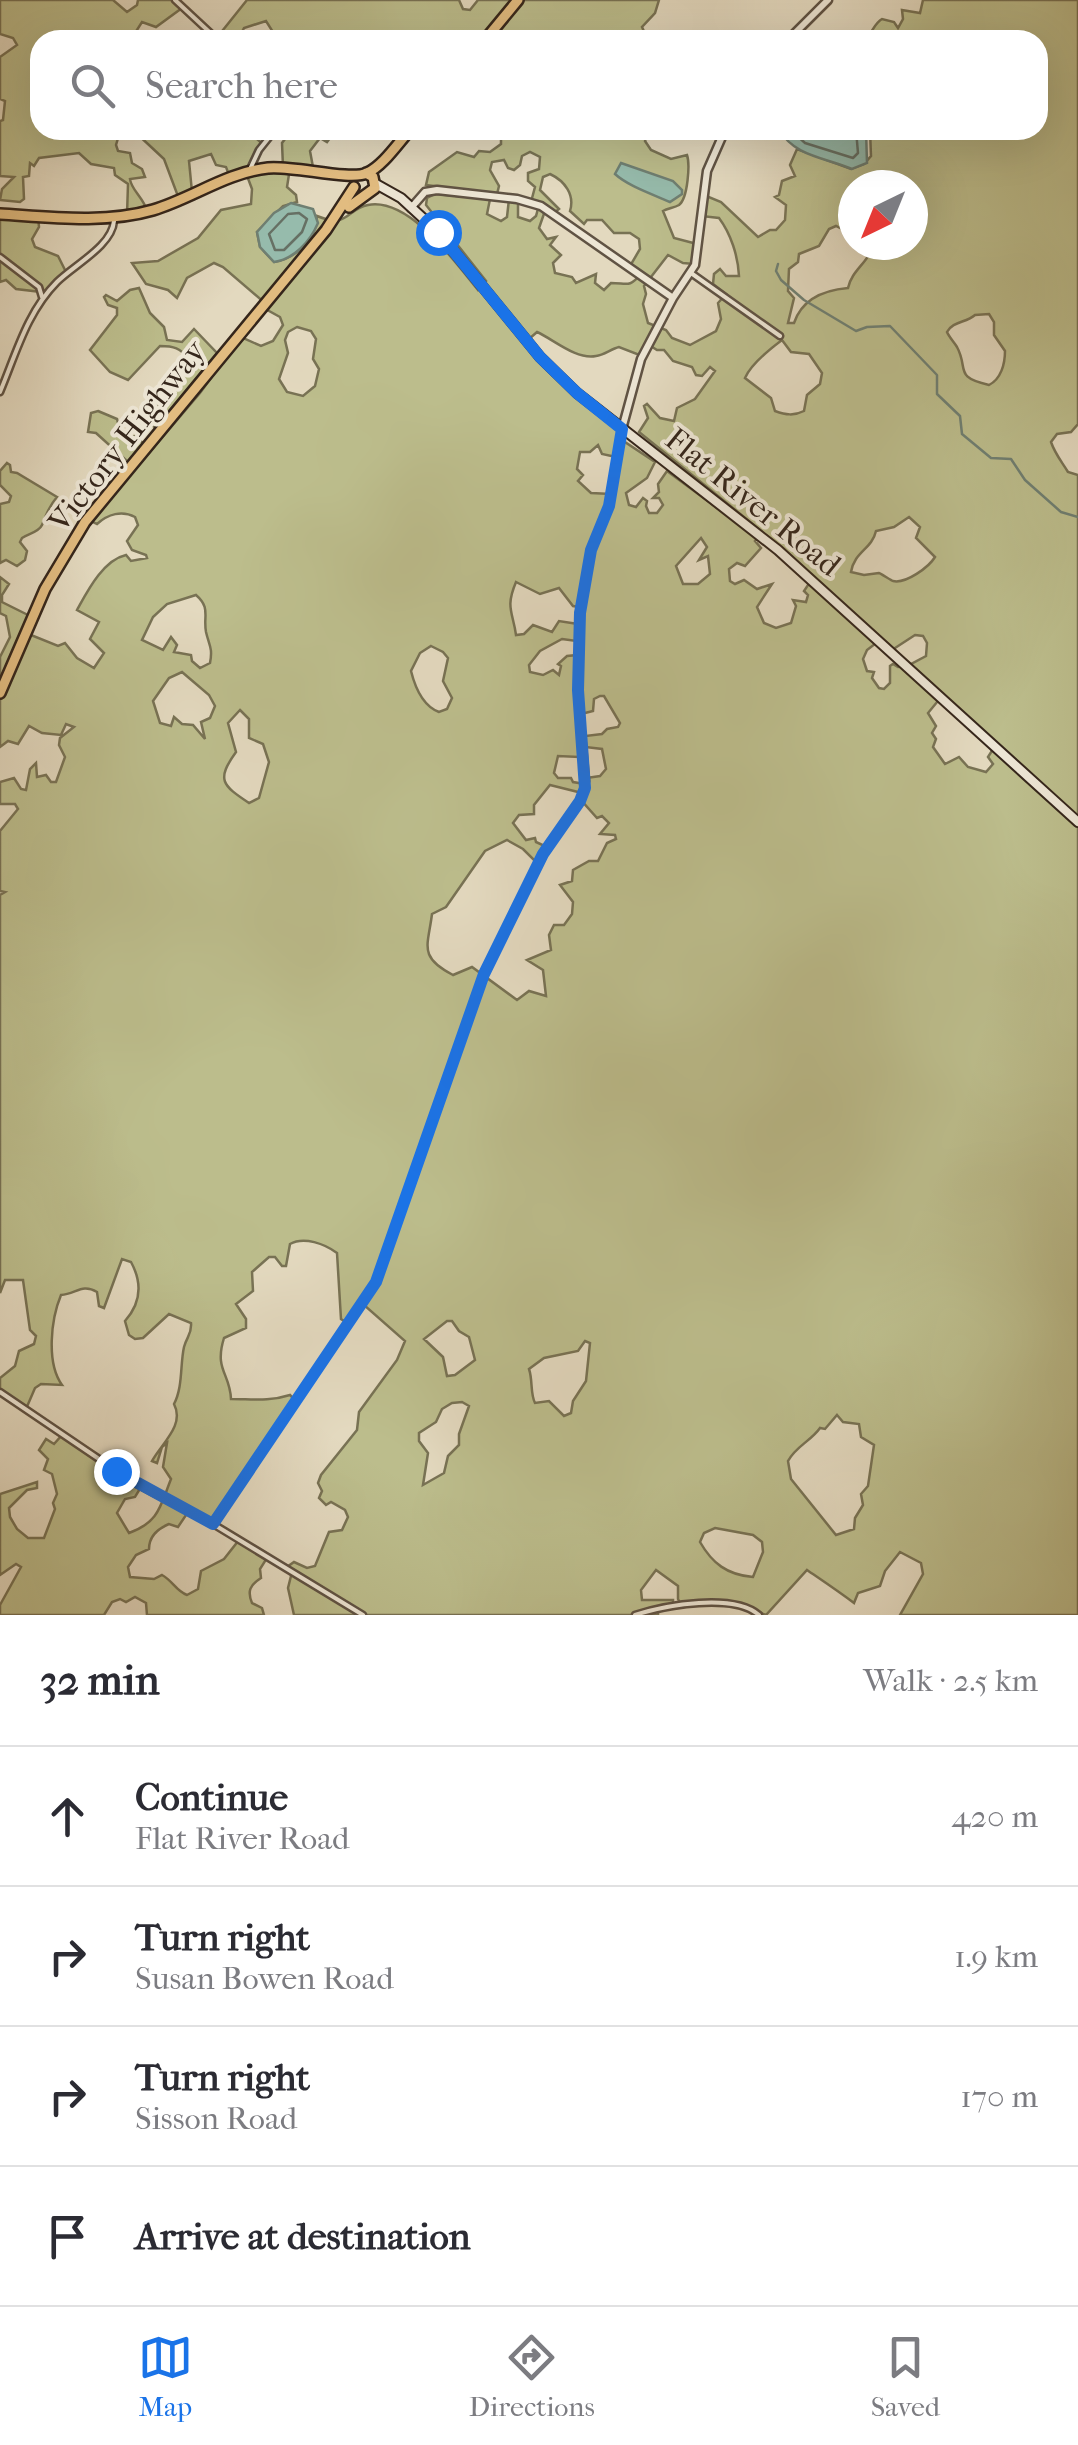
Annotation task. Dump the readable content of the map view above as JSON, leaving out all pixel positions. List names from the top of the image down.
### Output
{
  "streets": {
    "main road": ["Victory Highway", "Flat River Road"]
  },
  "crossings": [
    ["Victory Highway", "Flat River Road"]
  ],
  "north": "bottom left",
  "page": {
    "search": "Search here",
    "heading": ["32 min", "Walk · 2.5 km"],
    "list": [
      ["Continue", "Flat River Road", "420 m"],
      ["Turn right", "Susan Bowen Road", "1.9 km"],
      ["Turn right", "Sisson Road", "170 m"],
      "Arrive at destination"
    ],
    "nav": ["Map", "Directions", "Saved"]
  }
}
